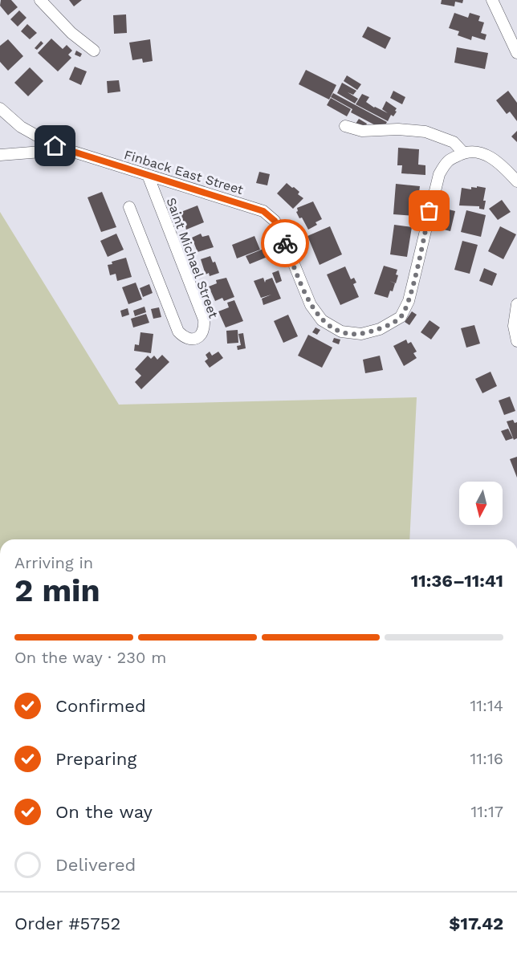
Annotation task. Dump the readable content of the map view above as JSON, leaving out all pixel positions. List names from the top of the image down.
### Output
{
  "streets": {
    "street": ["Finback East Street", "Saint Michael Street"]
  },
  "crossings": [
    ["Finback East Street", "Saint Michael Street"]
  ],
  "north": "bottom",
  "page": {
    "heading": ["2 min", "Arriving in", "11:36–11:41"],
    "panel": ["Order #5752", "$17.42"],
    "bar": "On the way · 230 m",
    "list": [
      ["Confirmed", "11:14"],
      ["Preparing", "11:16"],
      ["On the way", "11:17"],
      "Delivered"
    ]
  }
}
